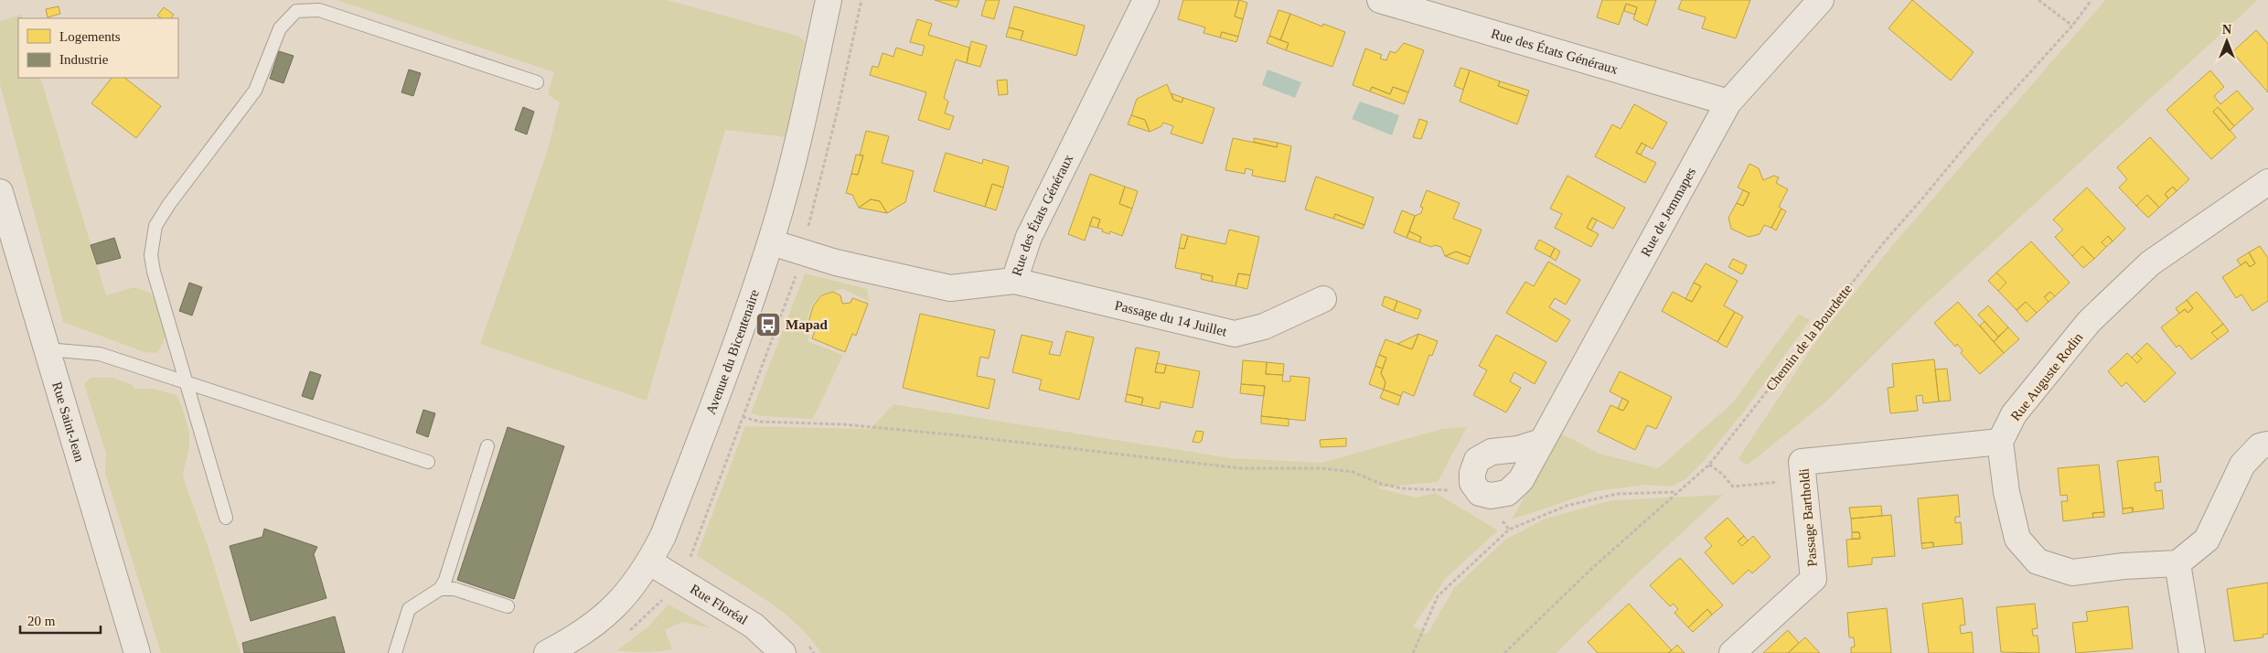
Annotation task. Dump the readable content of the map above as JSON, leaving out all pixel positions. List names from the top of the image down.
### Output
{
  "streets": {
    "street": [
      "Rue des États Généraux",
      "Rue de Jemmapes",
      "Passage du 14 Juillet",
      "Avenue du Bicentenaire",
      "Rue Auguste Rodin",
      "Rue Saint-Jean",
      "Passage Bartholdi",
      "Rue Floréal"
    ],
    "path": ["Chemin de la Bourdette"]
  },
  "crossings": [
    ["Rue des États Généraux", "Rue de Jemmapes"],
    ["Rue des États Généraux", "Passage du 14 Juillet"],
    ["Rue des États Généraux", "Avenue du Bicentenaire"],
    ["Avenue du Bicentenaire", "Rue Floréal"],
    ["Rue Auguste Rodin", "Passage Bartholdi"]
  ],
  "places": {
    "bus stop": ["Mapad"]
  },
  "legend": ["Logements", "Industrie"],
  "scale_bar": "20 m",
  "north": "top"
}
